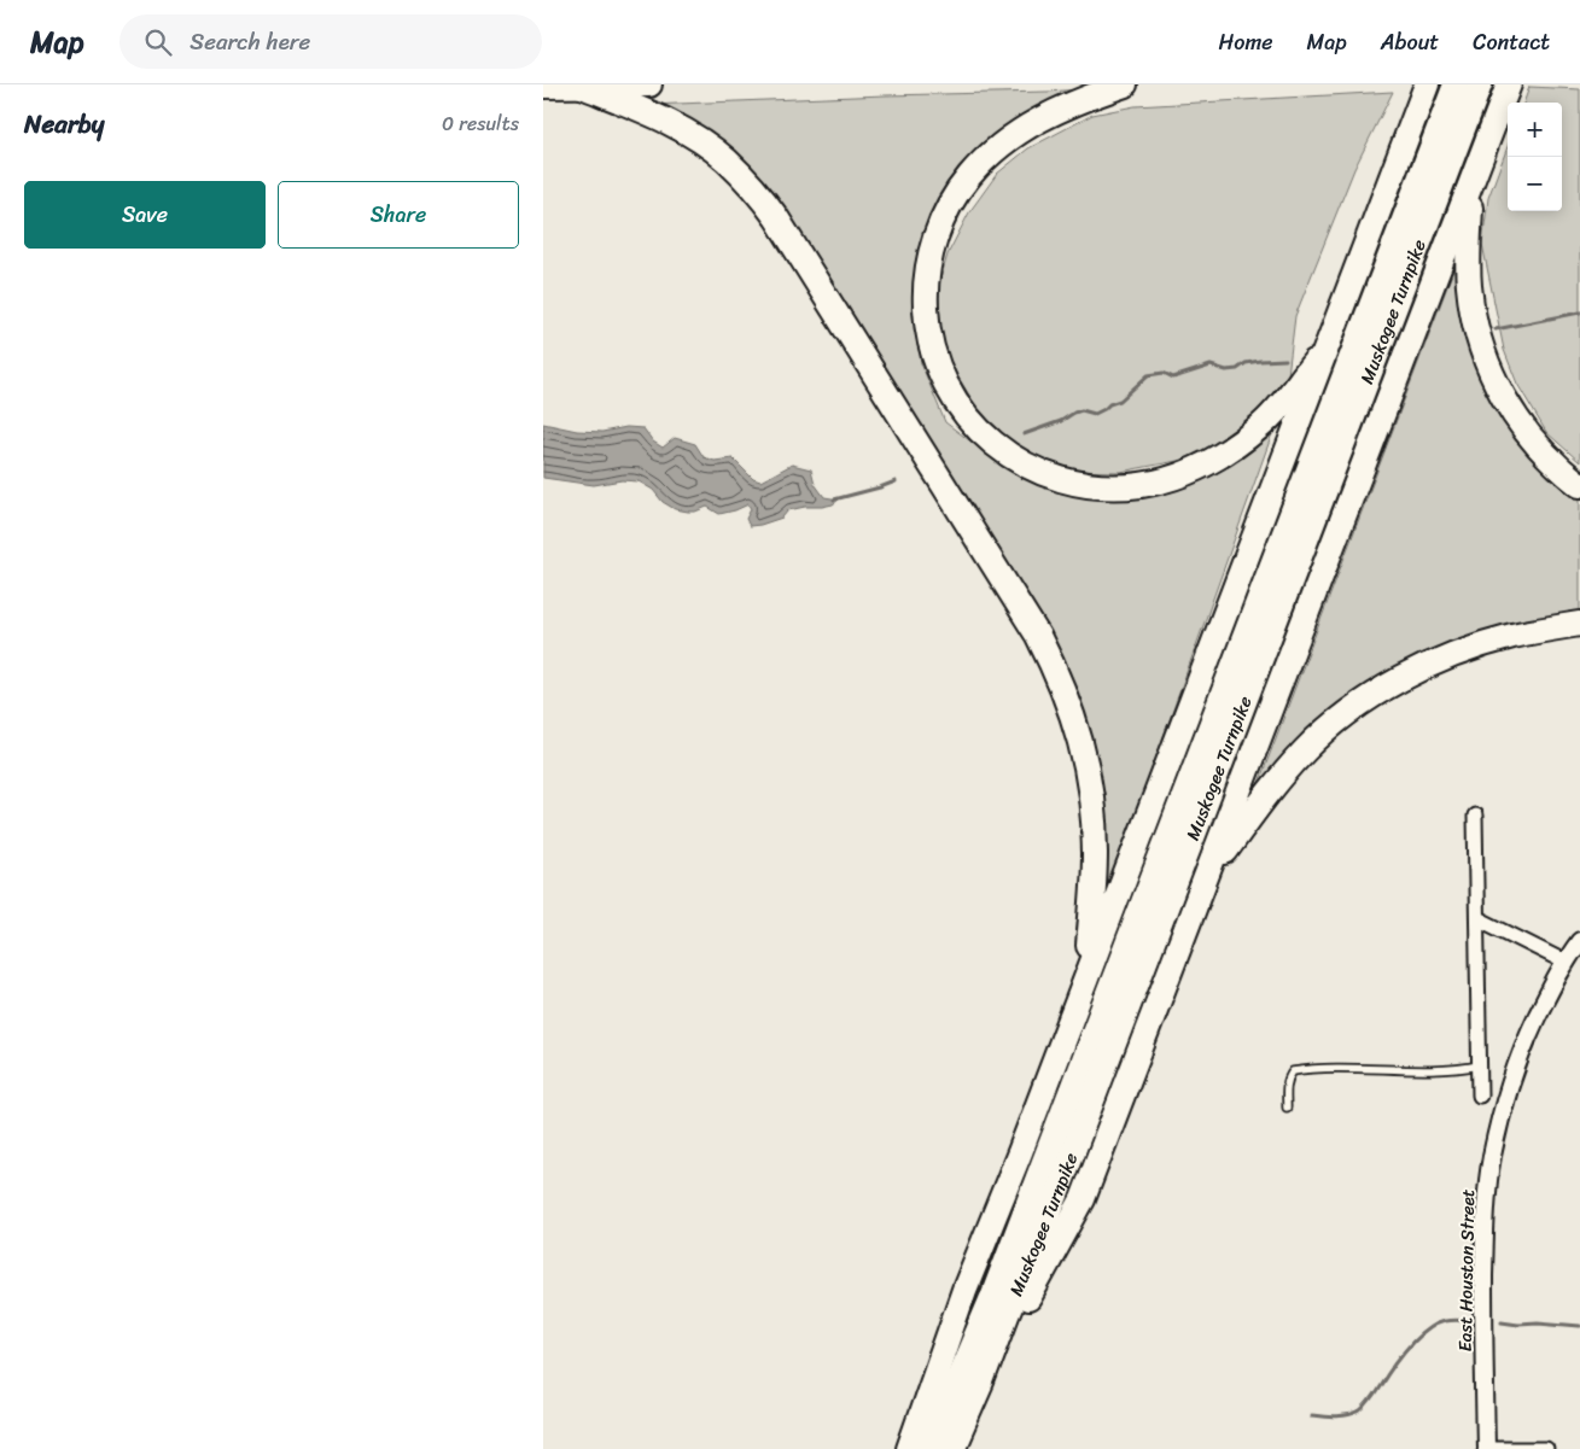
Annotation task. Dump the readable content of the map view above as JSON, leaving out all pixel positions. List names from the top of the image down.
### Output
{
  "streets": {
    "highway": ["Muskogee Turnpike"],
    "street": ["East Houston Street"]
  },
  "page": {
    "header": "Map",
    "search": "Search here",
    "nav": [
      "Home",
      "Map",
      "About",
      "Contact"
    ],
    "heading": ["Nearby", "0 results"],
    "map_buttons": ["+", "−"],
    "buttons": ["Save", "Share"]
  }
}
